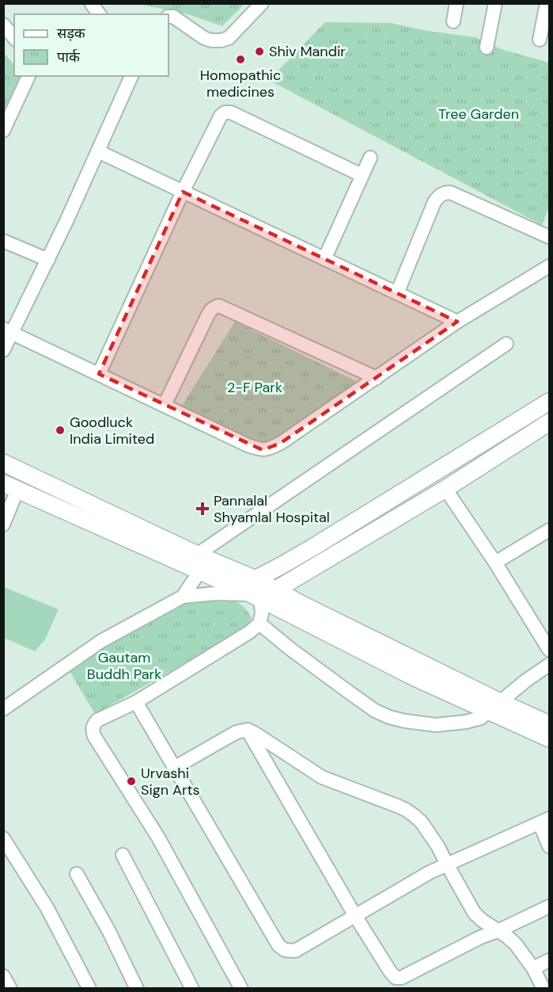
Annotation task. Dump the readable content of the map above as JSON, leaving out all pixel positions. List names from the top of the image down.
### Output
{
  "parks": ["Tree Garden", "2-F Park", "Gautam Buddh Park"],
  "places": {
    "other": [
      "Shiv Mandir",
      "Homopathic medicines",
      "Goodluck India Limited",
      "Urvashi Sign Arts"
    ],
    "health": ["Pannalal Shyamlal Hospital"]
  },
  "legend": ["सड़क", "पार्क"]
}
